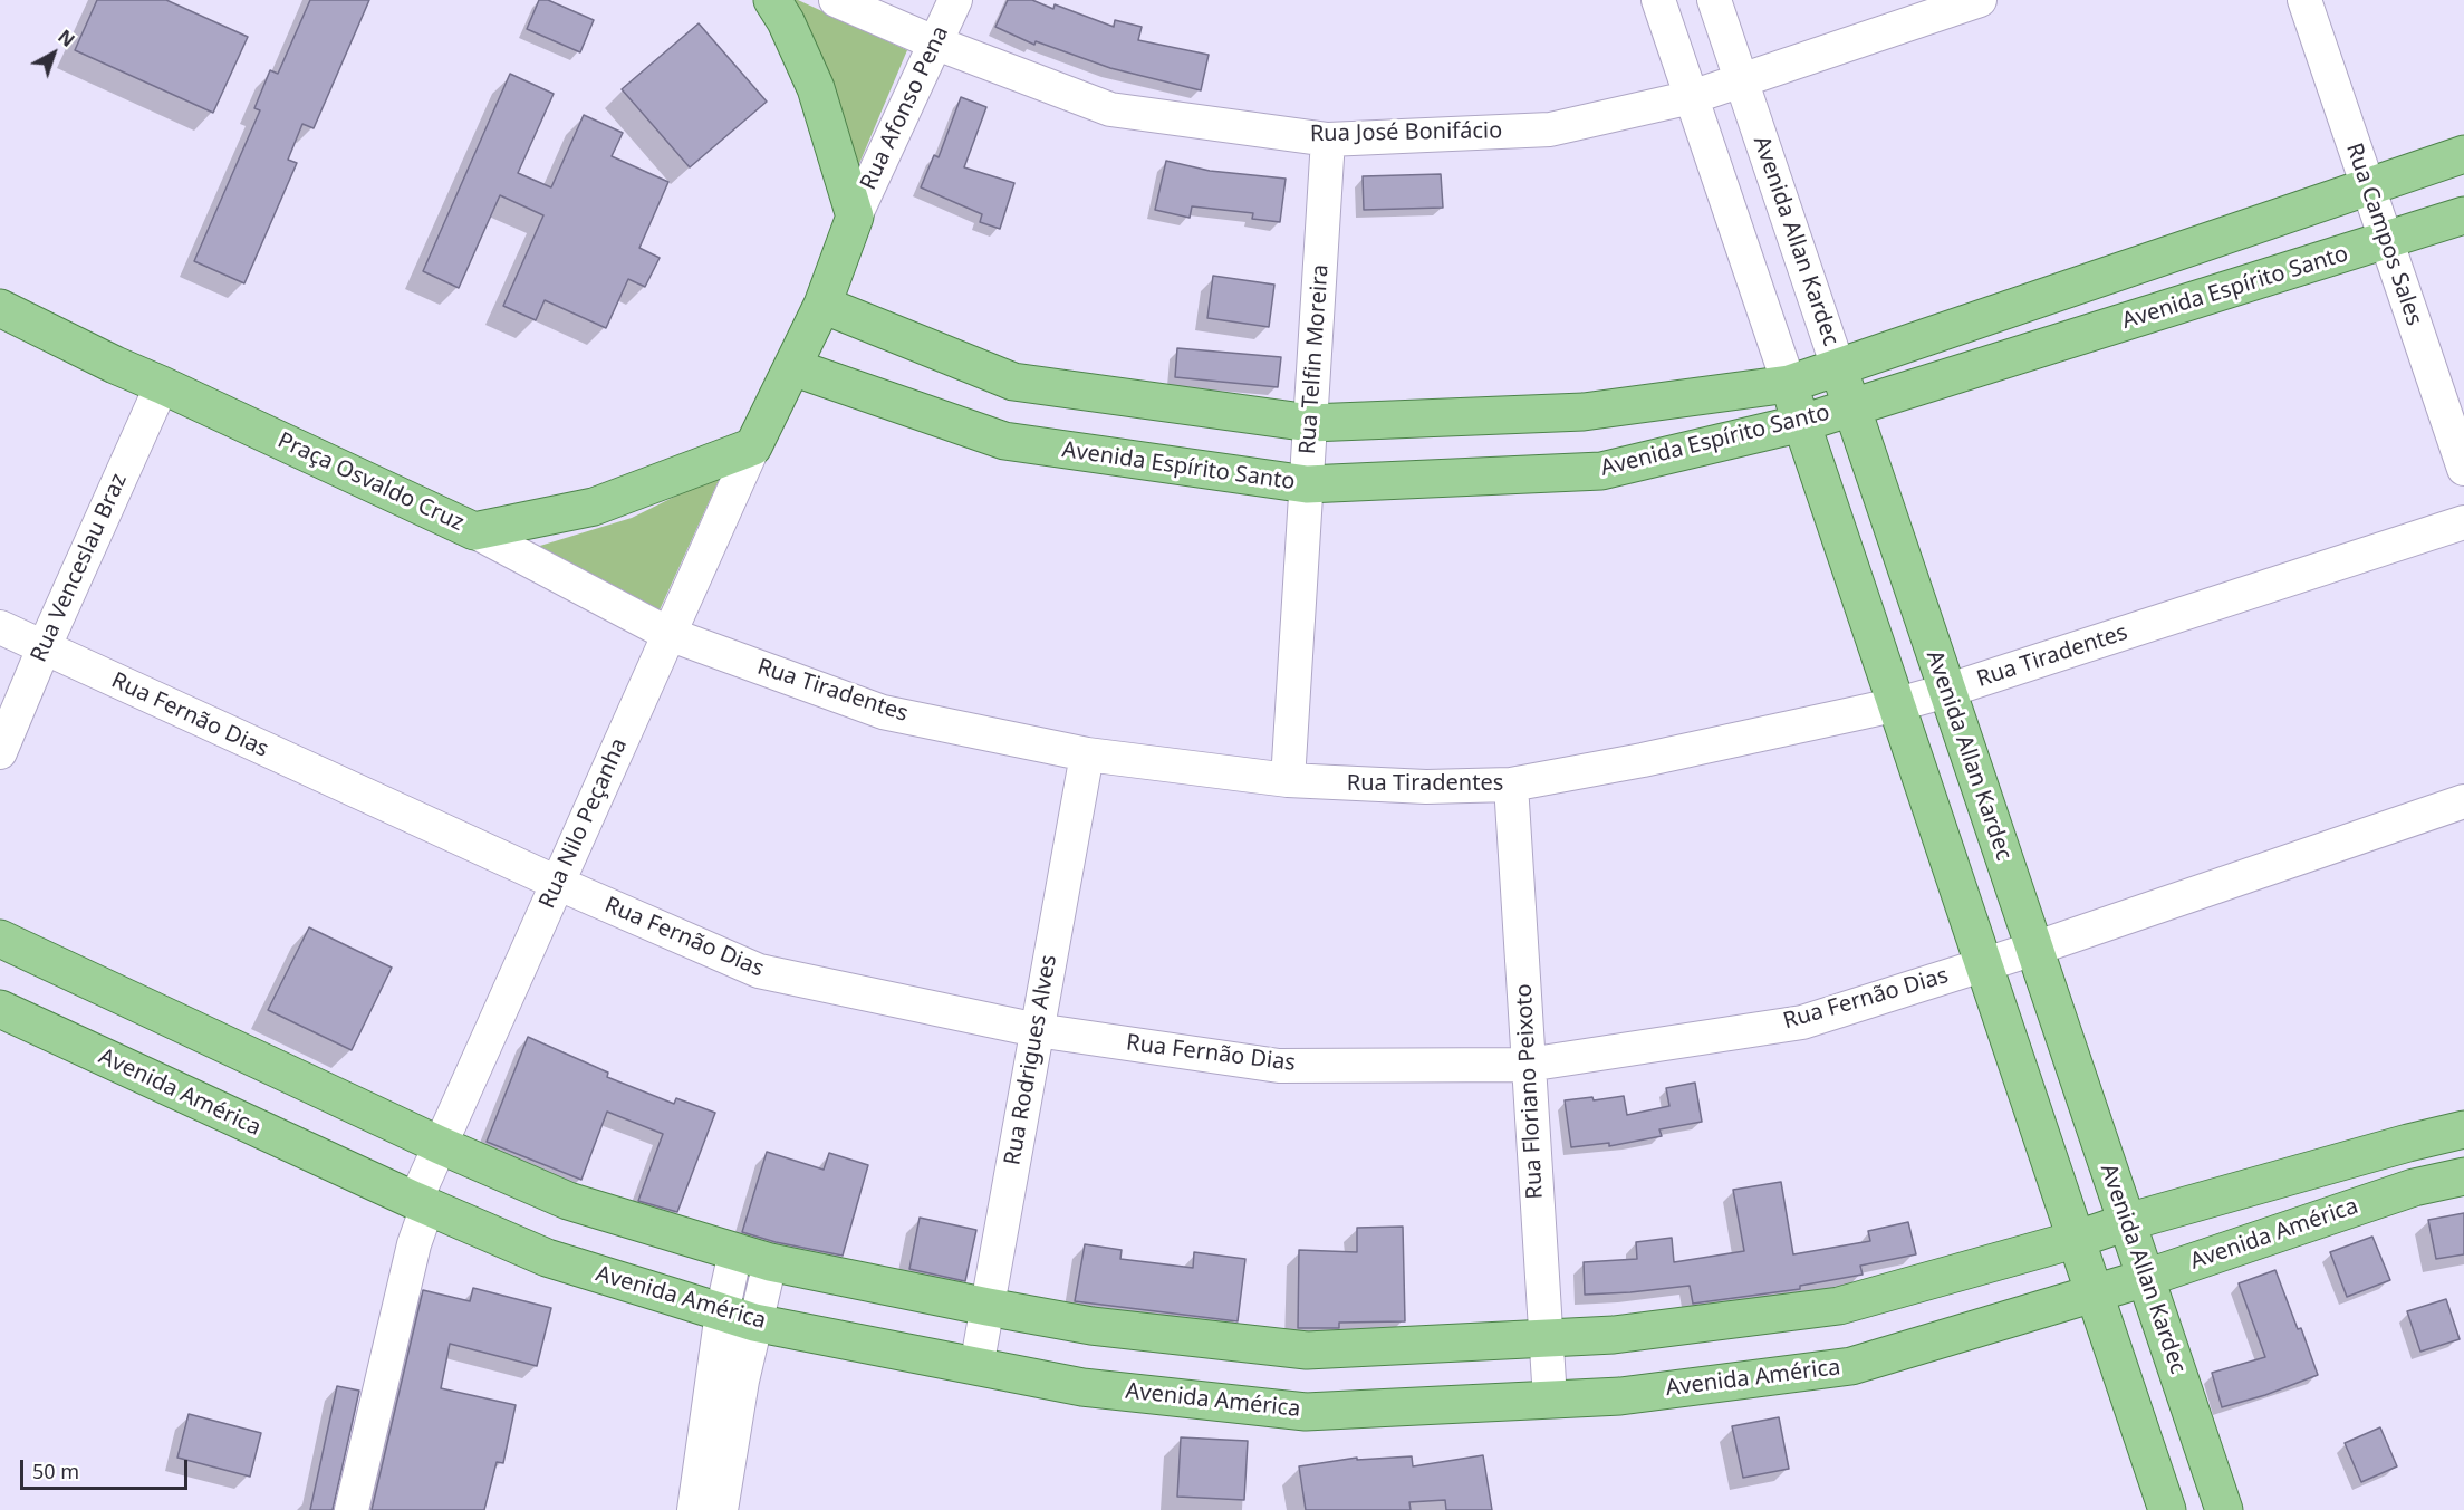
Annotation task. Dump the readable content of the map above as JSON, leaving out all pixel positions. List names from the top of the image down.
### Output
{
  "streets": {
    "main road": [
      "Avenida Allan Kardec",
      "Avenida Espírito Santo",
      "Praça Osvaldo Cruz",
      "Avenida América"
    ],
    "street": [
      "Rua Afonso Pena",
      "Rua José Bonifácio",
      "Rua Campos Sales",
      "Rua Telfin Moreira",
      "Rua Venceslau Braz",
      "Rua Tiradentes",
      "Rua Fernão Dias",
      "Rua Nilo Peçanha",
      "Rua Rodrigues Alves",
      "Rua Floriano Peixoto"
    ]
  },
  "crossings": [
    ["Rua Afonso Pena", "Rua José Bonifácio"],
    ["Rua José Bonifácio", "Avenida Allan Kardec"],
    ["Rua José Bonifácio", "Rua Telfin Moreira"],
    ["Rua Campos Sales", "Avenida Espírito Santo"],
    ["Avenida Allan Kardec", "Avenida Espírito Santo"],
    ["Avenida Allan Kardec", "Rua Tiradentes"],
    ["Avenida Allan Kardec", "Rua Fernão Dias"],
    ["Avenida Allan Kardec", "Avenida América"],
    ["Avenida Espírito Santo", "Rua Telfin Moreira"],
    ["Rua Telfin Moreira", "Rua Tiradentes"],
    ["Praça Osvaldo Cruz", "Rua Venceslau Braz"],
    ["Praça Osvaldo Cruz", "Rua Tiradentes"],
    ["Praça Osvaldo Cruz", "Rua Nilo Peçanha"],
    ["Rua Venceslau Braz", "Rua Fernão Dias"],
    ["Rua Tiradentes", "Rua Nilo Peçanha"],
    ["Rua Tiradentes", "Rua Rodrigues Alves"],
    ["Rua Tiradentes", "Rua Floriano Peixoto"],
    ["Rua Fernão Dias", "Rua Nilo Peçanha"],
    ["Rua Fernão Dias", "Rua Rodrigues Alves"],
    ["Rua Fernão Dias", "Rua Floriano Peixoto"],
    ["Rua Nilo Peçanha", "Avenida América"],
    ["Rua Rodrigues Alves", "Avenida América"],
    ["Rua Floriano Peixoto", "Avenida América"]
  ],
  "scale_bar": "50 m",
  "north": "top right"
}
